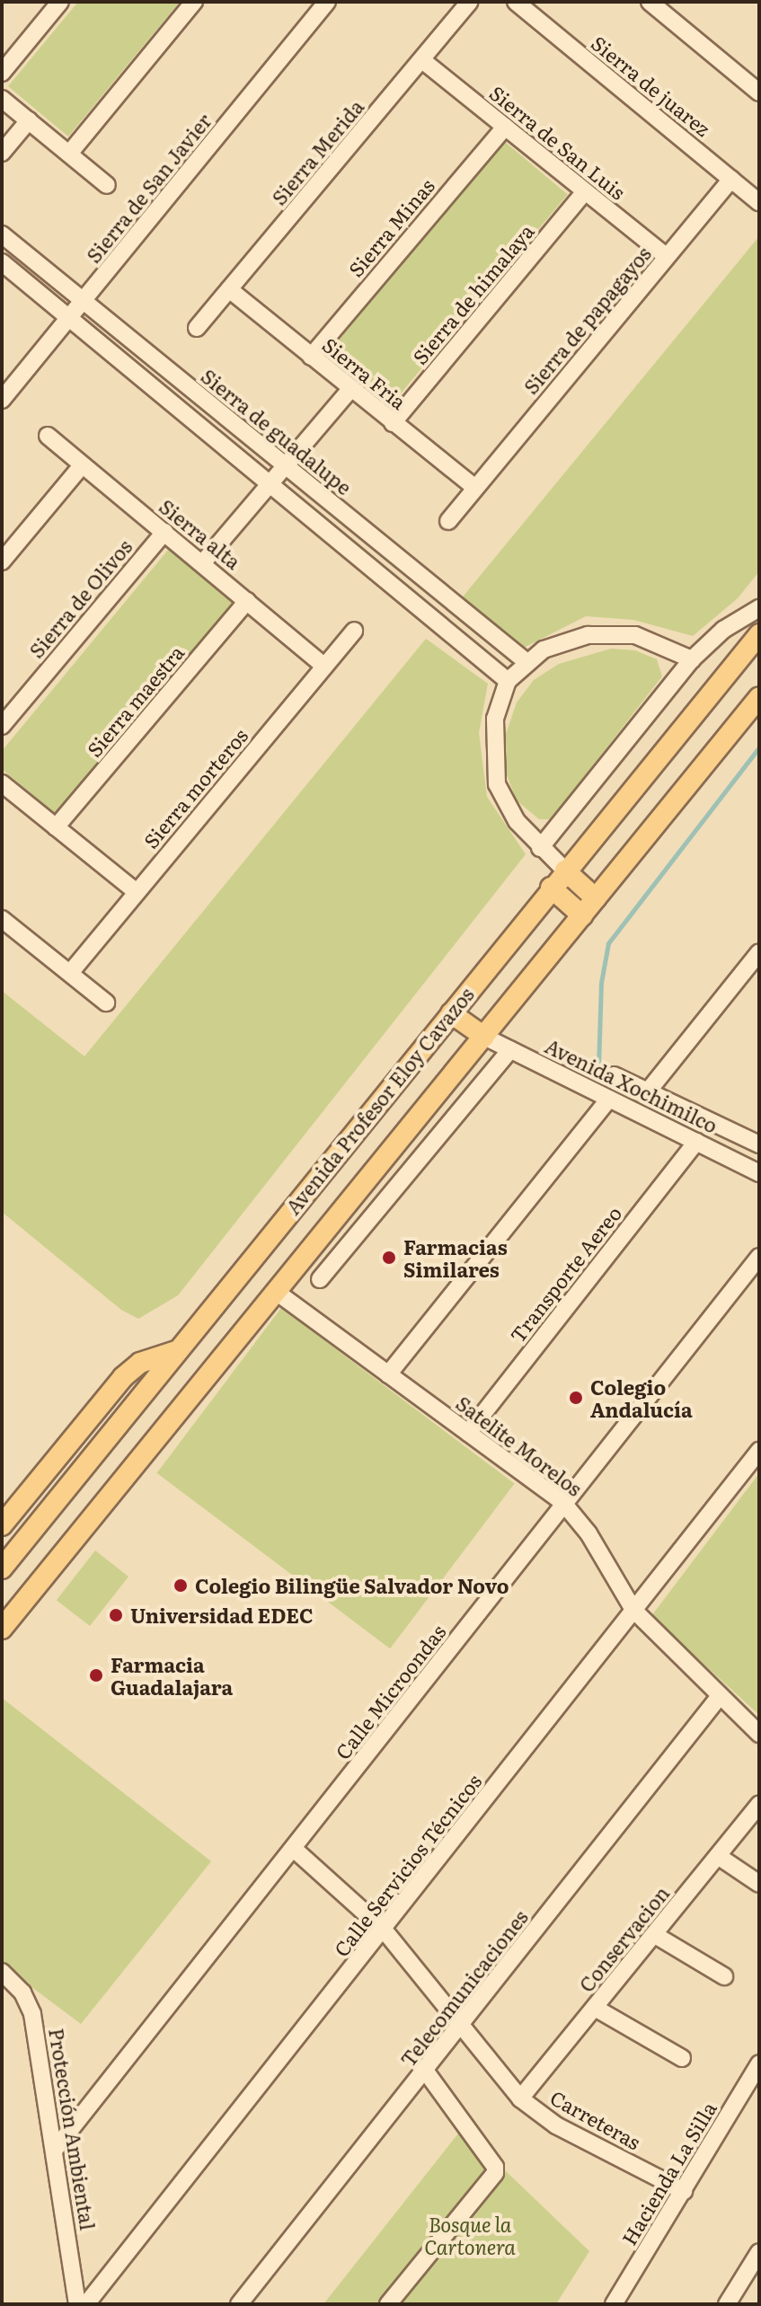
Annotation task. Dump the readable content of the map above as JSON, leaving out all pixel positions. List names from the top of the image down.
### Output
{
  "streets": {
    "main road": ["Avenida Profesor Eloy Cavazos"],
    "street": [
      "Sierra de juarez",
      "Sierra de San Luis",
      "Sierra Merida",
      "Sierra de San Javier",
      "Sierra Minas",
      "Sierra de himalaya",
      "Sierra de papagayos",
      "Sierra Fria",
      "Sierra de guadalupe",
      "Sierra alta",
      "Sierra de Olivos",
      "Sierra maestra",
      "Sierra morteros",
      "Avenida Xochimilco",
      "Transporte Aereo",
      "Satelite Morelos",
      "Calle Microondas",
      "Calle Servicios Técnicos",
      "Conservacion",
      "Telecomunicaciones",
      "Carreteras",
      "Protección Ambiental",
      "Hacienda La Silla"
    ]
  },
  "crossings": [
    ["Sierra de juarez", "Sierra de papagayos"],
    ["Sierra de San Luis", "Sierra Merida"],
    ["Sierra de San Luis", "Sierra Minas"],
    ["Sierra de San Luis", "Sierra de himalaya"],
    ["Sierra de San Luis", "Sierra de papagayos"],
    ["Sierra Merida", "Sierra Fria"],
    ["Sierra de San Javier", "Sierra de guadalupe"],
    ["Sierra Minas", "Sierra Fria"],
    ["Sierra de himalaya", "Sierra Fria"],
    ["Sierra de papagayos", "Sierra Fria"],
    ["Sierra alta", "Sierra de Olivos"],
    ["Sierra alta", "Sierra maestra"],
    ["Sierra alta", "Sierra morteros"],
    ["Avenida Xochimilco", "Avenida Profesor Eloy Cavazos"],
    ["Avenida Xochimilco", "Transporte Aereo"],
    ["Avenida Profesor Eloy Cavazos", "Satelite Morelos"],
    ["Transporte Aereo", "Satelite Morelos"],
    ["Satelite Morelos", "Calle Microondas"],
    ["Satelite Morelos", "Calle Servicios Técnicos"],
    ["Satelite Morelos", "Telecomunicaciones"],
    ["Calle Microondas", "Carreteras"],
    ["Calle Microondas", "Protección Ambiental"],
    ["Calle Servicios Técnicos", "Carreteras"],
    ["Conservacion", "Carreteras"],
    ["Telecomunicaciones", "Carreteras"],
    ["Carreteras", "Hacienda La Silla"]
  ],
  "parks": ["Bosque la Cartonera"],
  "places": [
    "Farmacias Similares",
    "Colegio Andalucía",
    "Colegio Bilingüe Salvador Novo",
    "Universidad EDEC",
    "Farmacia Guadalajara"
  ]
}
